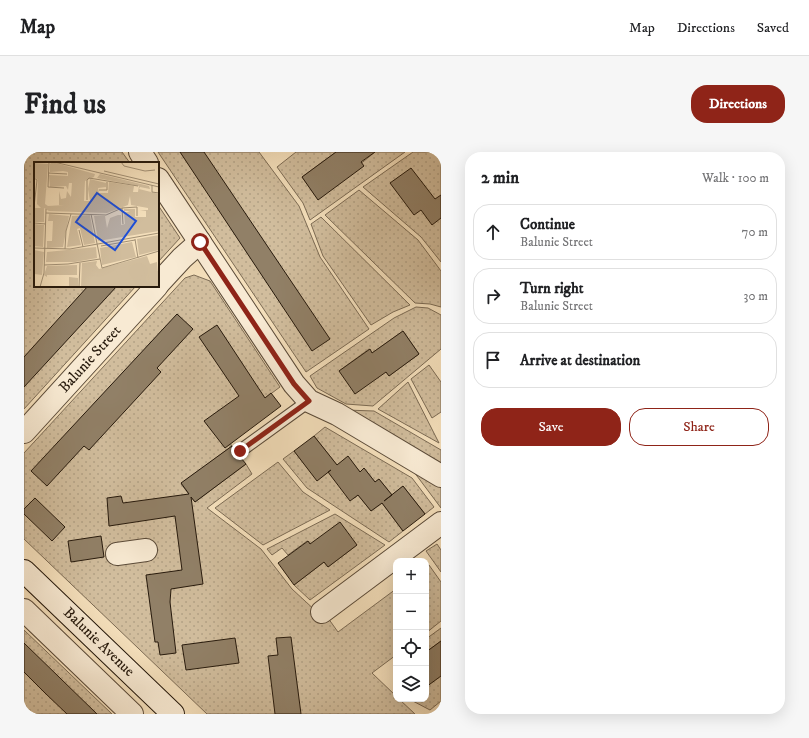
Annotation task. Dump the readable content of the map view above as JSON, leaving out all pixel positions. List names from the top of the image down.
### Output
{
  "streets": {
    "street": ["Balunie Street", "Balunie Avenue"]
  },
  "page": {
    "header": "Map",
    "nav": ["Map", "Directions", "Saved"],
    "buttons": [
      "Directions",
      ["Save", "Share"]
    ],
    "title": "Find us",
    "heading": ["2 min", "Walk · 100 m"],
    "list": [
      ["Continue", "Balunie Street", "70 m"],
      ["Turn right", "Balunie Street", "30 m"],
      "Arrive at destination"
    ],
    "map_buttons": ["+", "−"]
  }
}
